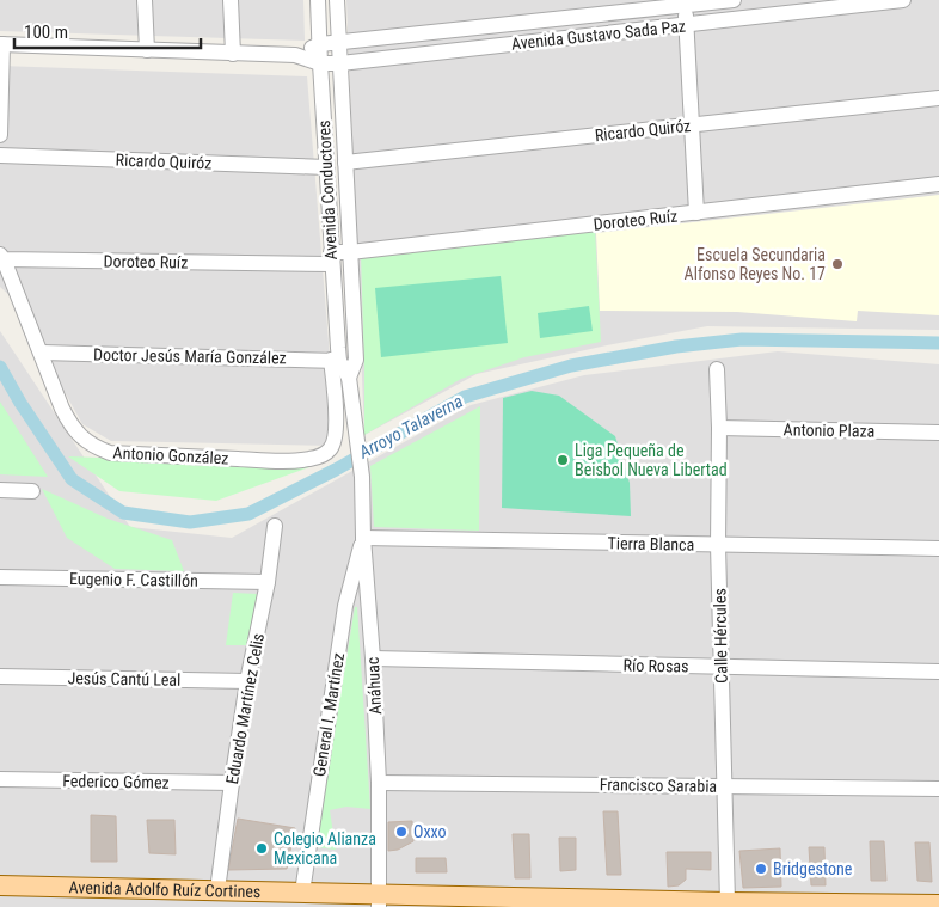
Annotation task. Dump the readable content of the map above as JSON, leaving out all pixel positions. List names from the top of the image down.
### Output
{
  "streets": {
    "main road": ["Avenida Adolfo Ruíz Cortines"],
    "street": [
      "Avenida Gustavo Sada Paz",
      "Ricardo Quiróz",
      "Avenida Conductores",
      "Doroteo Ruíz",
      "Doctor Jesús María González",
      "Antonio Plaza",
      "Antonio González",
      "Tierra Blanca",
      "Eugenio F. Castillón",
      "Calle Hércules",
      "Río Rosas",
      "Jesús Cantú Leal",
      "Anáhuac",
      "Eduardo Martínez Celis",
      "General I. Martínez",
      "Federico Gómez",
      "Francisco Sarabia"
    ]
  },
  "crossings": [
    ["Avenida Gustavo Sada Paz", "Avenida Conductores"],
    ["Ricardo Quiróz", "Avenida Conductores"],
    ["Avenida Conductores", "Doroteo Ruíz"],
    ["Avenida Conductores", "Doctor Jesús María González"],
    ["Avenida Conductores", "Antonio González"],
    ["Avenida Conductores", "Anáhuac"],
    ["Doroteo Ruíz", "Antonio González"],
    ["Doctor Jesús María González", "Antonio González"],
    ["Antonio Plaza", "Calle Hércules"],
    ["Tierra Blanca", "Calle Hércules"],
    ["Tierra Blanca", "Anáhuac"],
    ["Tierra Blanca", "General I. Martínez"],
    ["Eugenio F. Castillón", "Eduardo Martínez Celis"],
    ["Calle Hércules", "Río Rosas"],
    ["Calle Hércules", "Francisco Sarabia"],
    ["Calle Hércules", "Avenida Adolfo Ruíz Cortines"],
    ["Río Rosas", "Anáhuac"],
    ["Jesús Cantú Leal", "Eduardo Martínez Celis"],
    ["Anáhuac", "General I. Martínez"],
    ["Anáhuac", "Francisco Sarabia"],
    ["Anáhuac", "Avenida Adolfo Ruíz Cortines"],
    ["Eduardo Martínez Celis", "Federico Gómez"],
    ["Eduardo Martínez Celis", "Avenida Adolfo Ruíz Cortines"],
    ["General I. Martínez", "Avenida Adolfo Ruíz Cortines"]
  ],
  "water": ["Arroyo Talaverna"],
  "places": [
    "Escuela Secundaria Alfonso Reyes No. 17",
    "Liga Pequeña de Beisbol Nueva Libertad",
    "Oxxo",
    "Colegio Alianza Mexicana",
    "Bridgestone"
  ],
  "scale_bar": "100 m"
}
